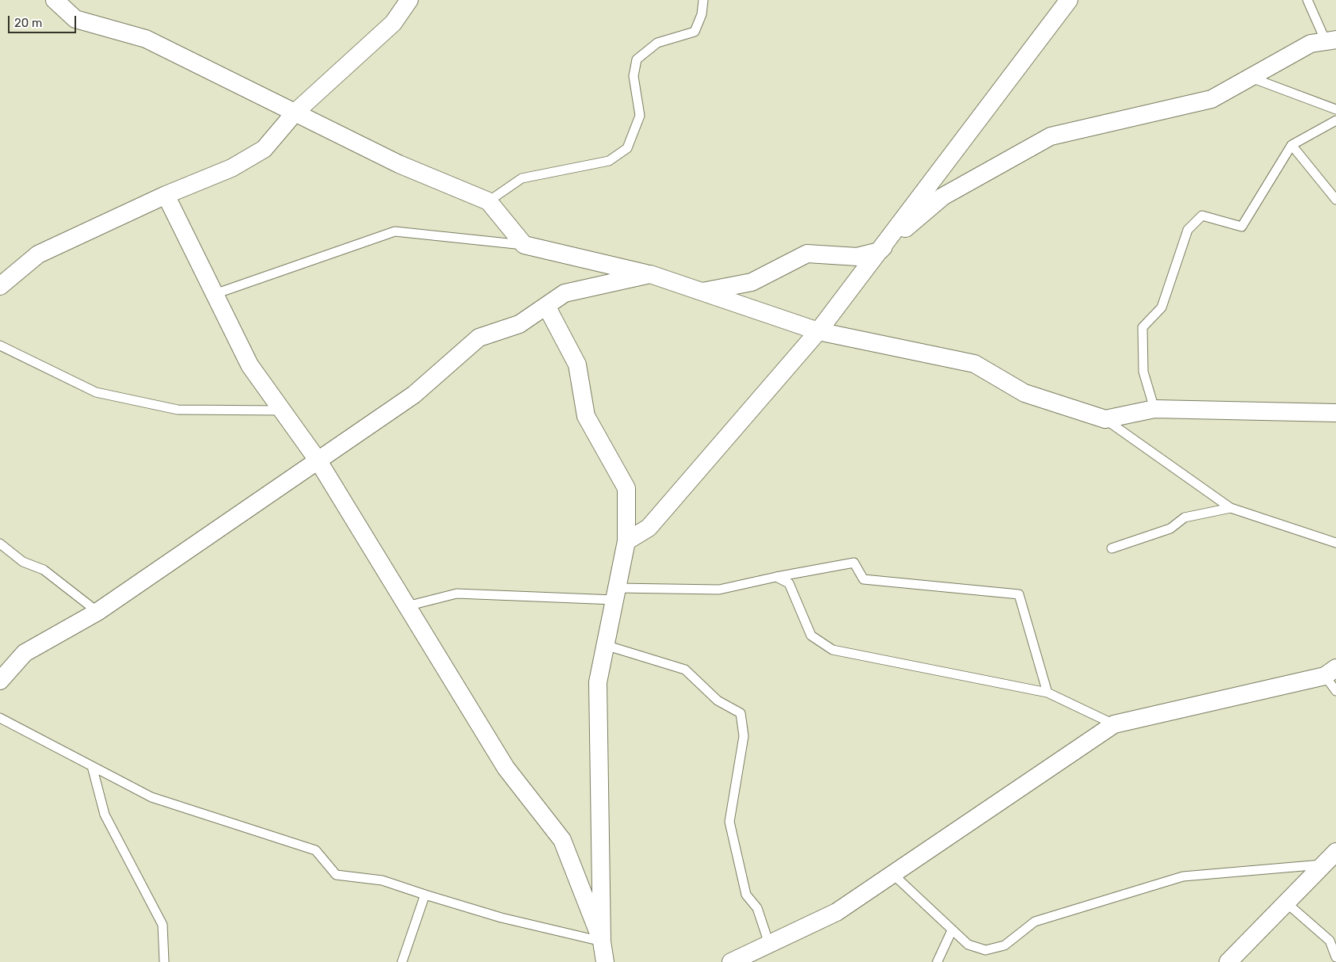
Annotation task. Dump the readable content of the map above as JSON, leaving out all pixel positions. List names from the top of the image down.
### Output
{
  "scale_bar": "20 m"
}
